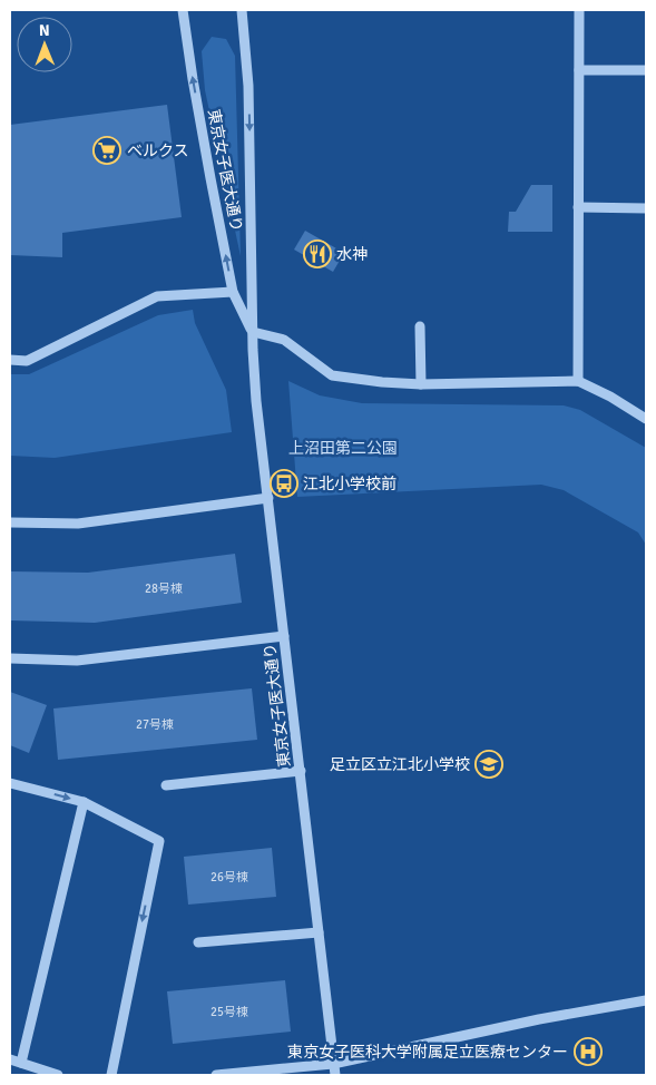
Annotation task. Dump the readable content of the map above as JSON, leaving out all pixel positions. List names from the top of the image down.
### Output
{
  "streets": {
    "street": ["東京女子医大通り"]
  },
  "parks": ["上沼田第二公園"],
  "places": {
    "supermarket": ["ベルクス"],
    "restaurant": ["水神"],
    "bus stop": ["江北小学校前"],
    "school or university": ["足立区立江北小学校"],
    "hospital": ["東京女子医科大学附属足立医療センター"]
  },
  "house_numbers": [
    "28号棟",
    "27号棟",
    "26号棟",
    "25号棟"
  ],
  "north": "top"
}
